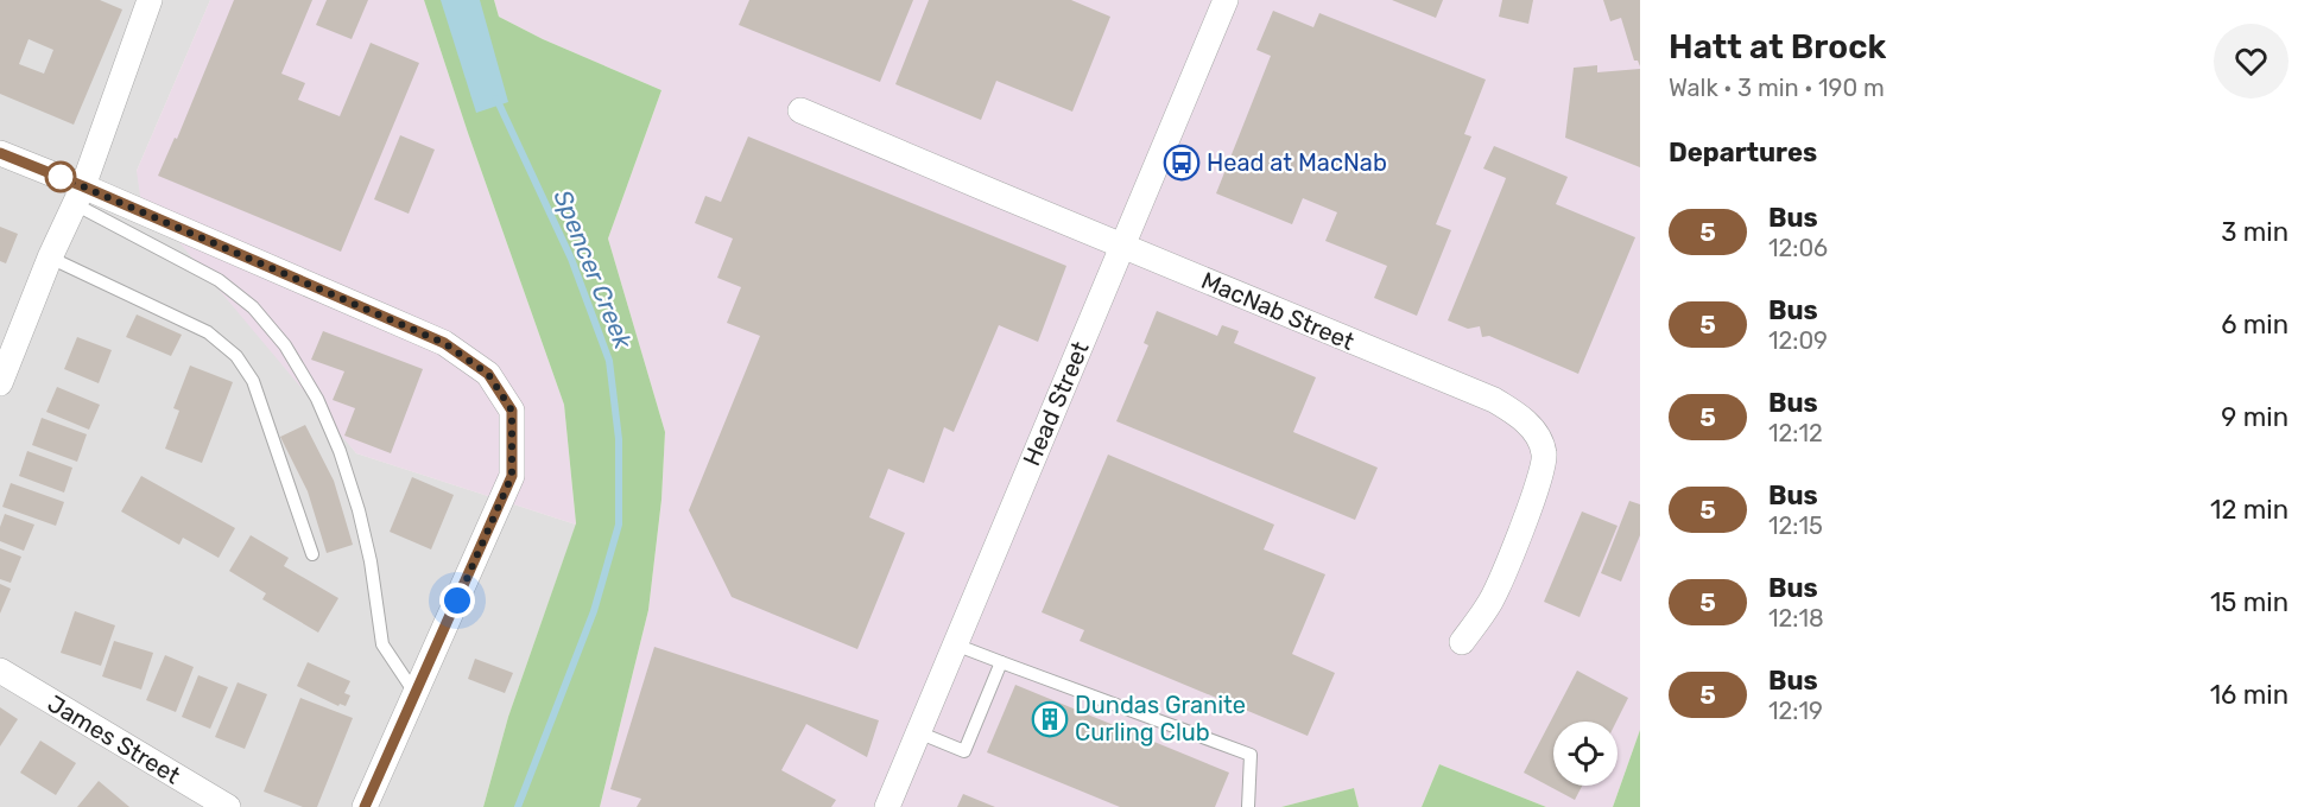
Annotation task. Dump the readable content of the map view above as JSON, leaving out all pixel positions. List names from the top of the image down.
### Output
{
  "streets": {
    "street": ["MacNab Street", "Head Street", "James Street"]
  },
  "crossings": [
    ["MacNab Street", "Head Street"]
  ],
  "water": ["Spencer Creek"],
  "places": {
    "bus stop": ["Head at MacNab"],
    "building": ["Dundas Granite Curling Club"]
  },
  "lines": ["bus line 5"],
  "page": {
    "heading": [
      ["Hatt at Brock", "Walk · 3 min · 190 m"],
      "Departures"
    ],
    "list": [
      {
        "mark": "5",
        "name": "Bus",
        "note": "12:06",
        "value": "3 min"
      },
      {
        "mark": "5",
        "name": "Bus",
        "note": "12:09",
        "value": "6 min"
      },
      {
        "mark": "5",
        "name": "Bus",
        "note": "12:12",
        "value": "9 min"
      },
      {
        "mark": "5",
        "name": "Bus",
        "note": "12:15",
        "value": "12 min"
      },
      {
        "mark": "5",
        "name": "Bus",
        "note": "12:18",
        "value": "15 min"
      },
      {
        "mark": "5",
        "name": "Bus",
        "note": "12:19",
        "value": "16 min"
      }
    ]
  }
}
